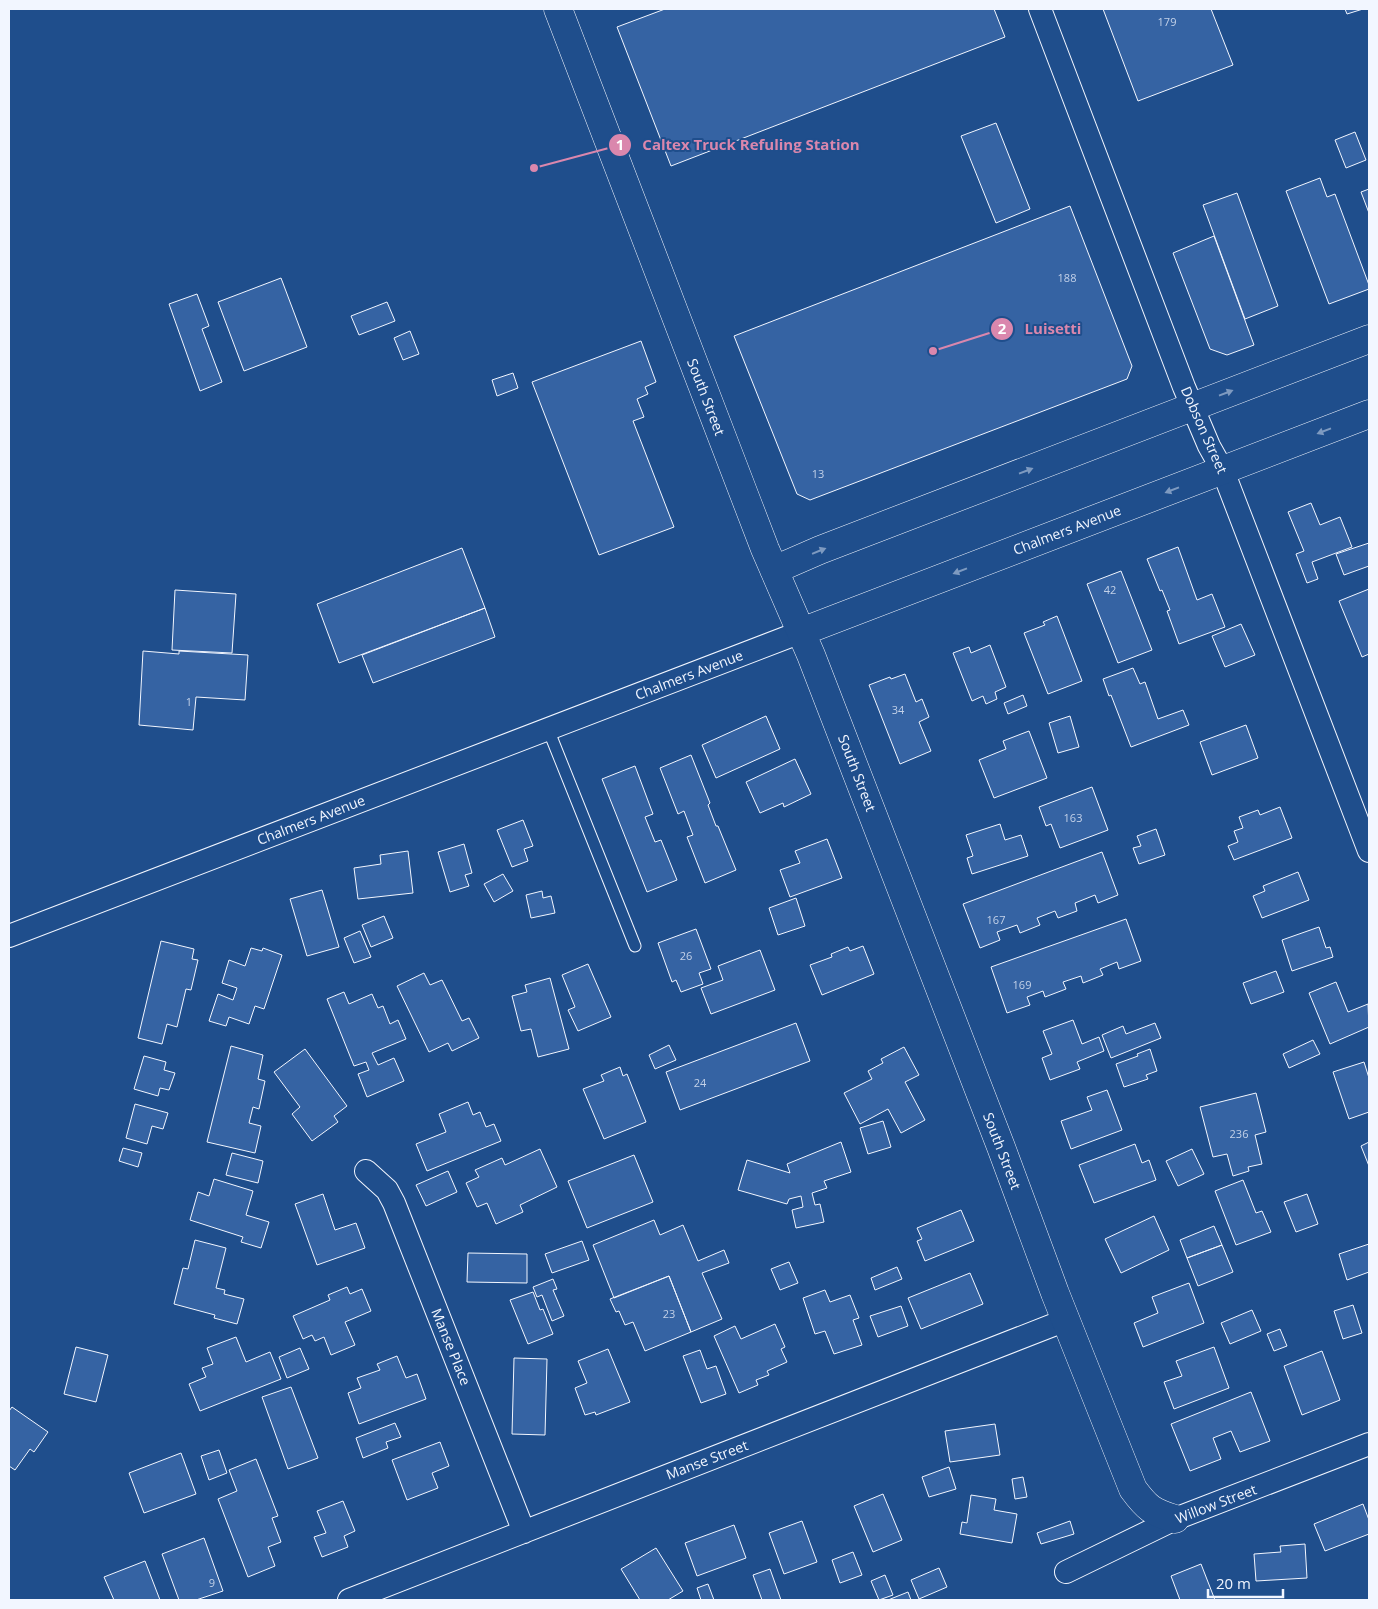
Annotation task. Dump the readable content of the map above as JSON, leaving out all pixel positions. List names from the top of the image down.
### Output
{
  "streets": {
    "street": [
      "South Street",
      "Dobson Street",
      "Chalmers Avenue",
      "Manse Place",
      "Manse Street",
      "Willow Street"
    ]
  },
  "crossings": [
    ["South Street", "Chalmers Avenue"],
    ["South Street", "Manse Street"],
    ["South Street", "Willow Street"],
    ["Dobson Street", "Chalmers Avenue"],
    ["Manse Place", "Manse Street"]
  ],
  "places": ["Caltex Truck Refuling Station", "Luisetti"],
  "house_numbers": [
    "179",
    "188",
    "13",
    "42",
    "1",
    "34",
    "163",
    "167",
    "26",
    "169",
    "24",
    "236",
    "23",
    "9"
  ],
  "scale_bar": "20 m"
}
